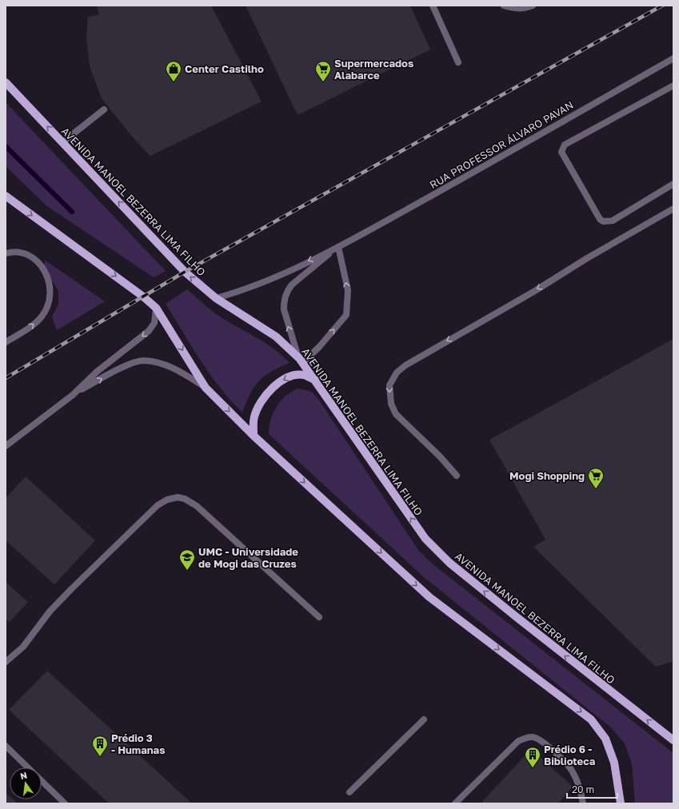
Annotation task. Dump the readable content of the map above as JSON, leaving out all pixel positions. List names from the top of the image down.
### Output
{
  "streets": {
    "main road": ["AVENIDA MANOEL BEZERRA LIMA FILHO"],
    "street": ["RUA PROFESSOR ÁLVARO PAVAN"]
  },
  "crossings": [
    ["RUA PROFESSOR ÁLVARO PAVAN", "AVENIDA MANOEL BEZERRA LIMA FILHO"]
  ],
  "places": {
    "shop": ["Center Castilho"],
    "supermarket": ["Supermercados Alabarce", "Mogi Shopping"],
    "school or university": ["UMC - Universidade de Mogi das Cruzes"],
    "building": ["Prédio 3 - Humanas", "Prédio 6 - Biblioteca"]
  },
  "scale_bar": "20 m",
  "north": "top"
}
